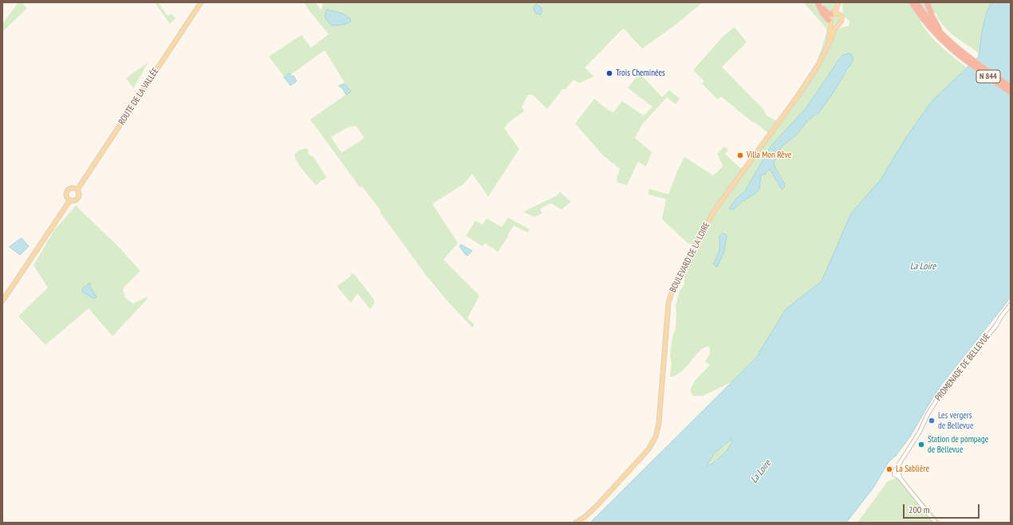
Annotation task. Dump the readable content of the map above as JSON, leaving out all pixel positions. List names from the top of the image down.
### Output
{
  "streets": {
    "highway": ["N 844"],
    "main road": ["ROUTE DE LA VALLÉE", "BOULEVARD DE LA LOIRE"],
    "street": ["PROMENADE DE BELLEVUE"]
  },
  "water": ["La Loire"],
  "places": [
    "Trois Cheminées",
    "Villa Mon Rêve",
    "Les vergers de Bellevue",
    "Station de pompage de Bellevue",
    "La Sablière"
  ],
  "scale_bar": "200 m"
}
